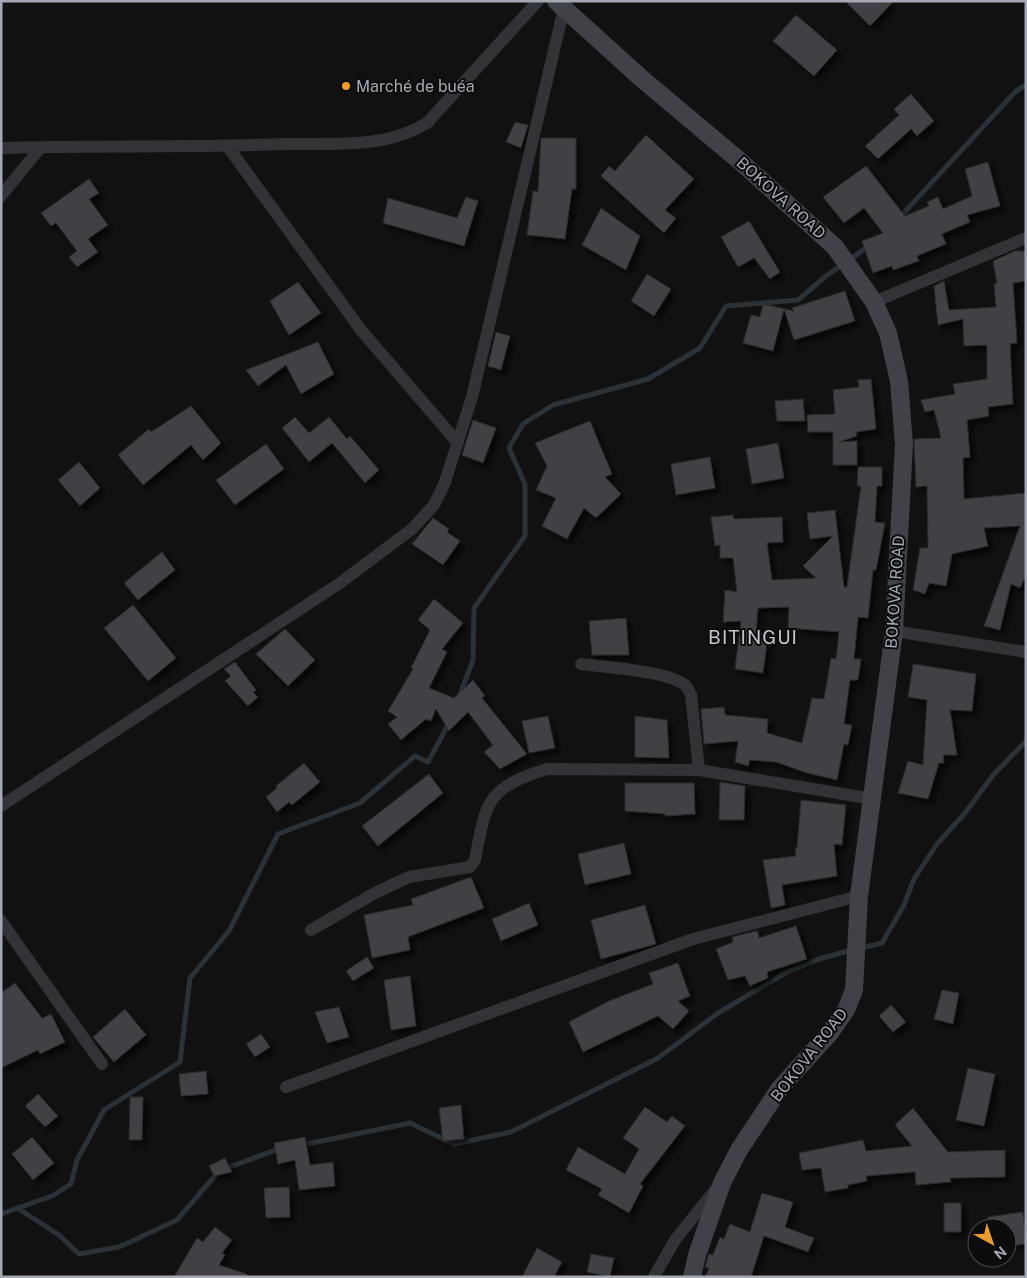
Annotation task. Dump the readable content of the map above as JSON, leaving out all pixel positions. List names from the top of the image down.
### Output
{
  "streets": {
    "street": ["BOKOVA ROAD"]
  },
  "districts": ["BITINGUI"],
  "places": ["Marché de buéa"],
  "north": "bottom right"
}
